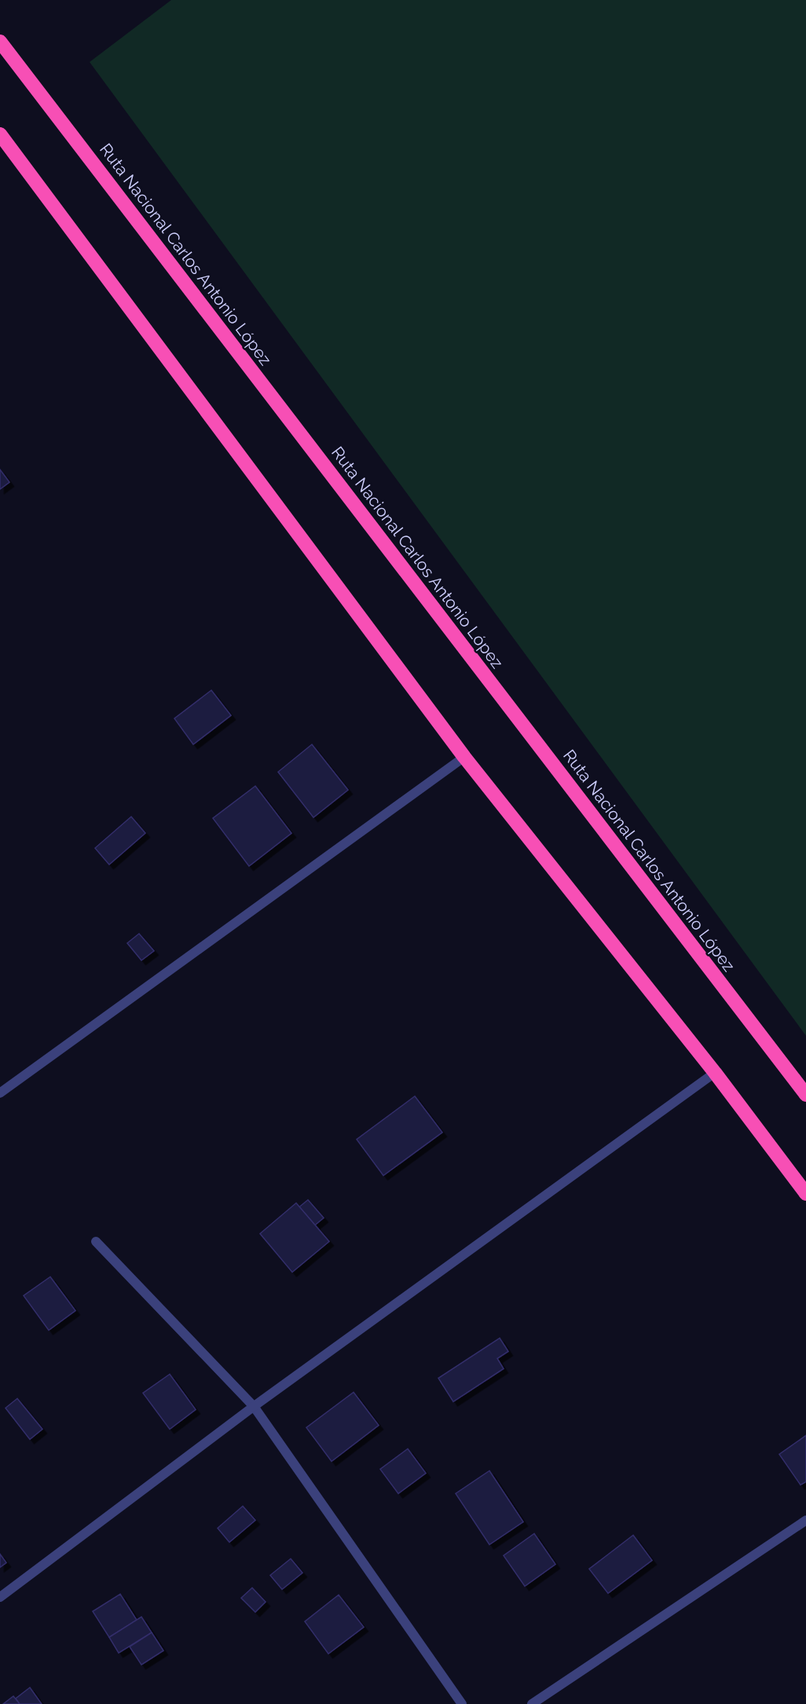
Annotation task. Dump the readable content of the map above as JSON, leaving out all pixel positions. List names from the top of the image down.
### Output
{
  "streets": {
    "highway": ["Ruta Nacional Carlos Antonio López"]
  }
}
